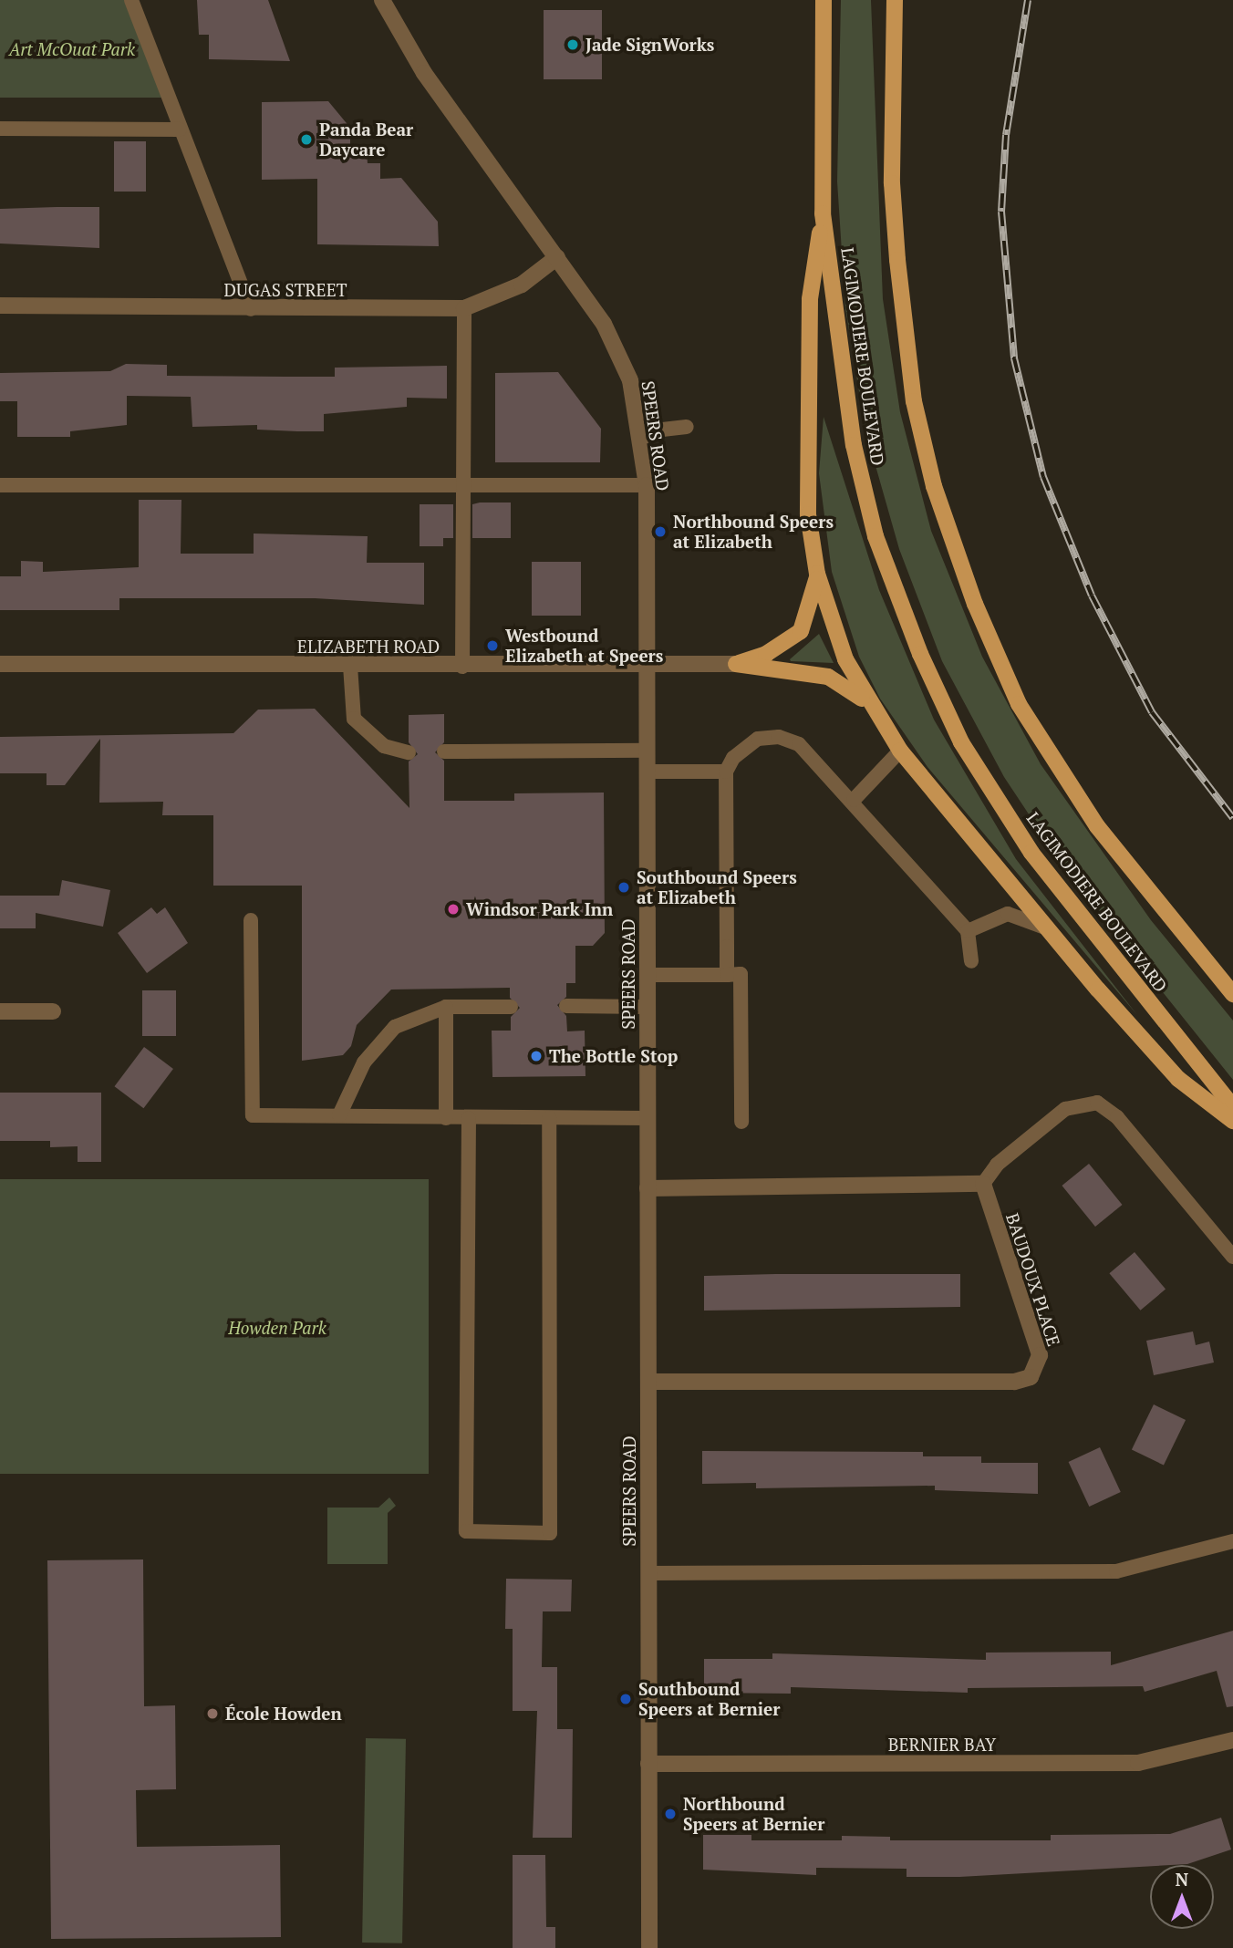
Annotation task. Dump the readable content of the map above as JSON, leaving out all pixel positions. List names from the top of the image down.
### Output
{
  "streets": {
    "main road": ["LAGIMODIERE BOULEVARD"],
    "street": [
      "DUGAS STREET",
      "SPEERS ROAD",
      "ELIZABETH ROAD",
      "BAUDOUX PLACE",
      "BERNIER BAY"
    ]
  },
  "crossings": [
    ["DUGAS STREET", "SPEERS ROAD"],
    ["SPEERS ROAD", "ELIZABETH ROAD"],
    ["SPEERS ROAD", "BAUDOUX PLACE"],
    ["SPEERS ROAD", "BERNIER BAY"]
  ],
  "parks": ["Art McOuat Park", "Howden Park"],
  "places": [
    "Jade SignWorks",
    "Panda Bear Daycare",
    "Northbound Speers at Elizabeth",
    "Westbound Elizabeth at Speers",
    "Southbound Speers at Elizabeth",
    "Windsor Park Inn",
    "The Bottle Stop",
    "Southbound Speers at Bernier",
    "École Howden",
    "Northbound Speers at Bernier"
  ],
  "north": "top"
}
